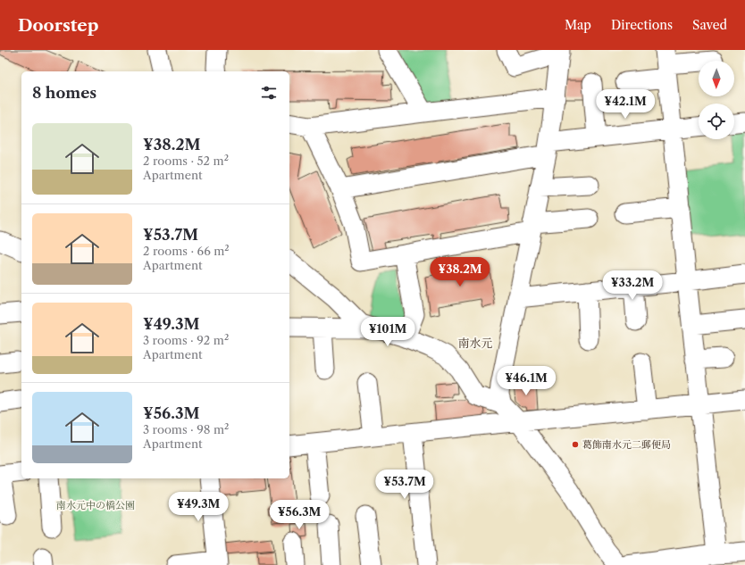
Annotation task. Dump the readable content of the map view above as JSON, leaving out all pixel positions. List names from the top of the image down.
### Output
{
  "districts": ["南水元"],
  "parks": ["南水元中の橋公園"],
  "places": ["葛飾南水元二郵便局"],
  "north": "bottom",
  "page": {
    "header": "Doorstep",
    "nav": ["Map", "Directions", "Saved"],
    "heading": "8 homes",
    "price": [
      "¥42.1M",
      "¥38.2M",
      "¥33.2M",
      "¥101M",
      "¥46.1M",
      "¥53.7M",
      "¥49.3M",
      "¥56.3M"
    ],
    "list": [
      {
        "name": "¥38.2M",
        "note": "2 rooms · 52 m² · Apartment"
      },
      {
        "name": "¥53.7M",
        "note": "2 rooms · 66 m² · Apartment"
      },
      {
        "name": "¥49.3M",
        "note": "3 rooms · 92 m² · Apartment"
      },
      {
        "name": "¥56.3M",
        "note": "3 rooms · 98 m² · Apartment"
      }
    ]
  }
}
